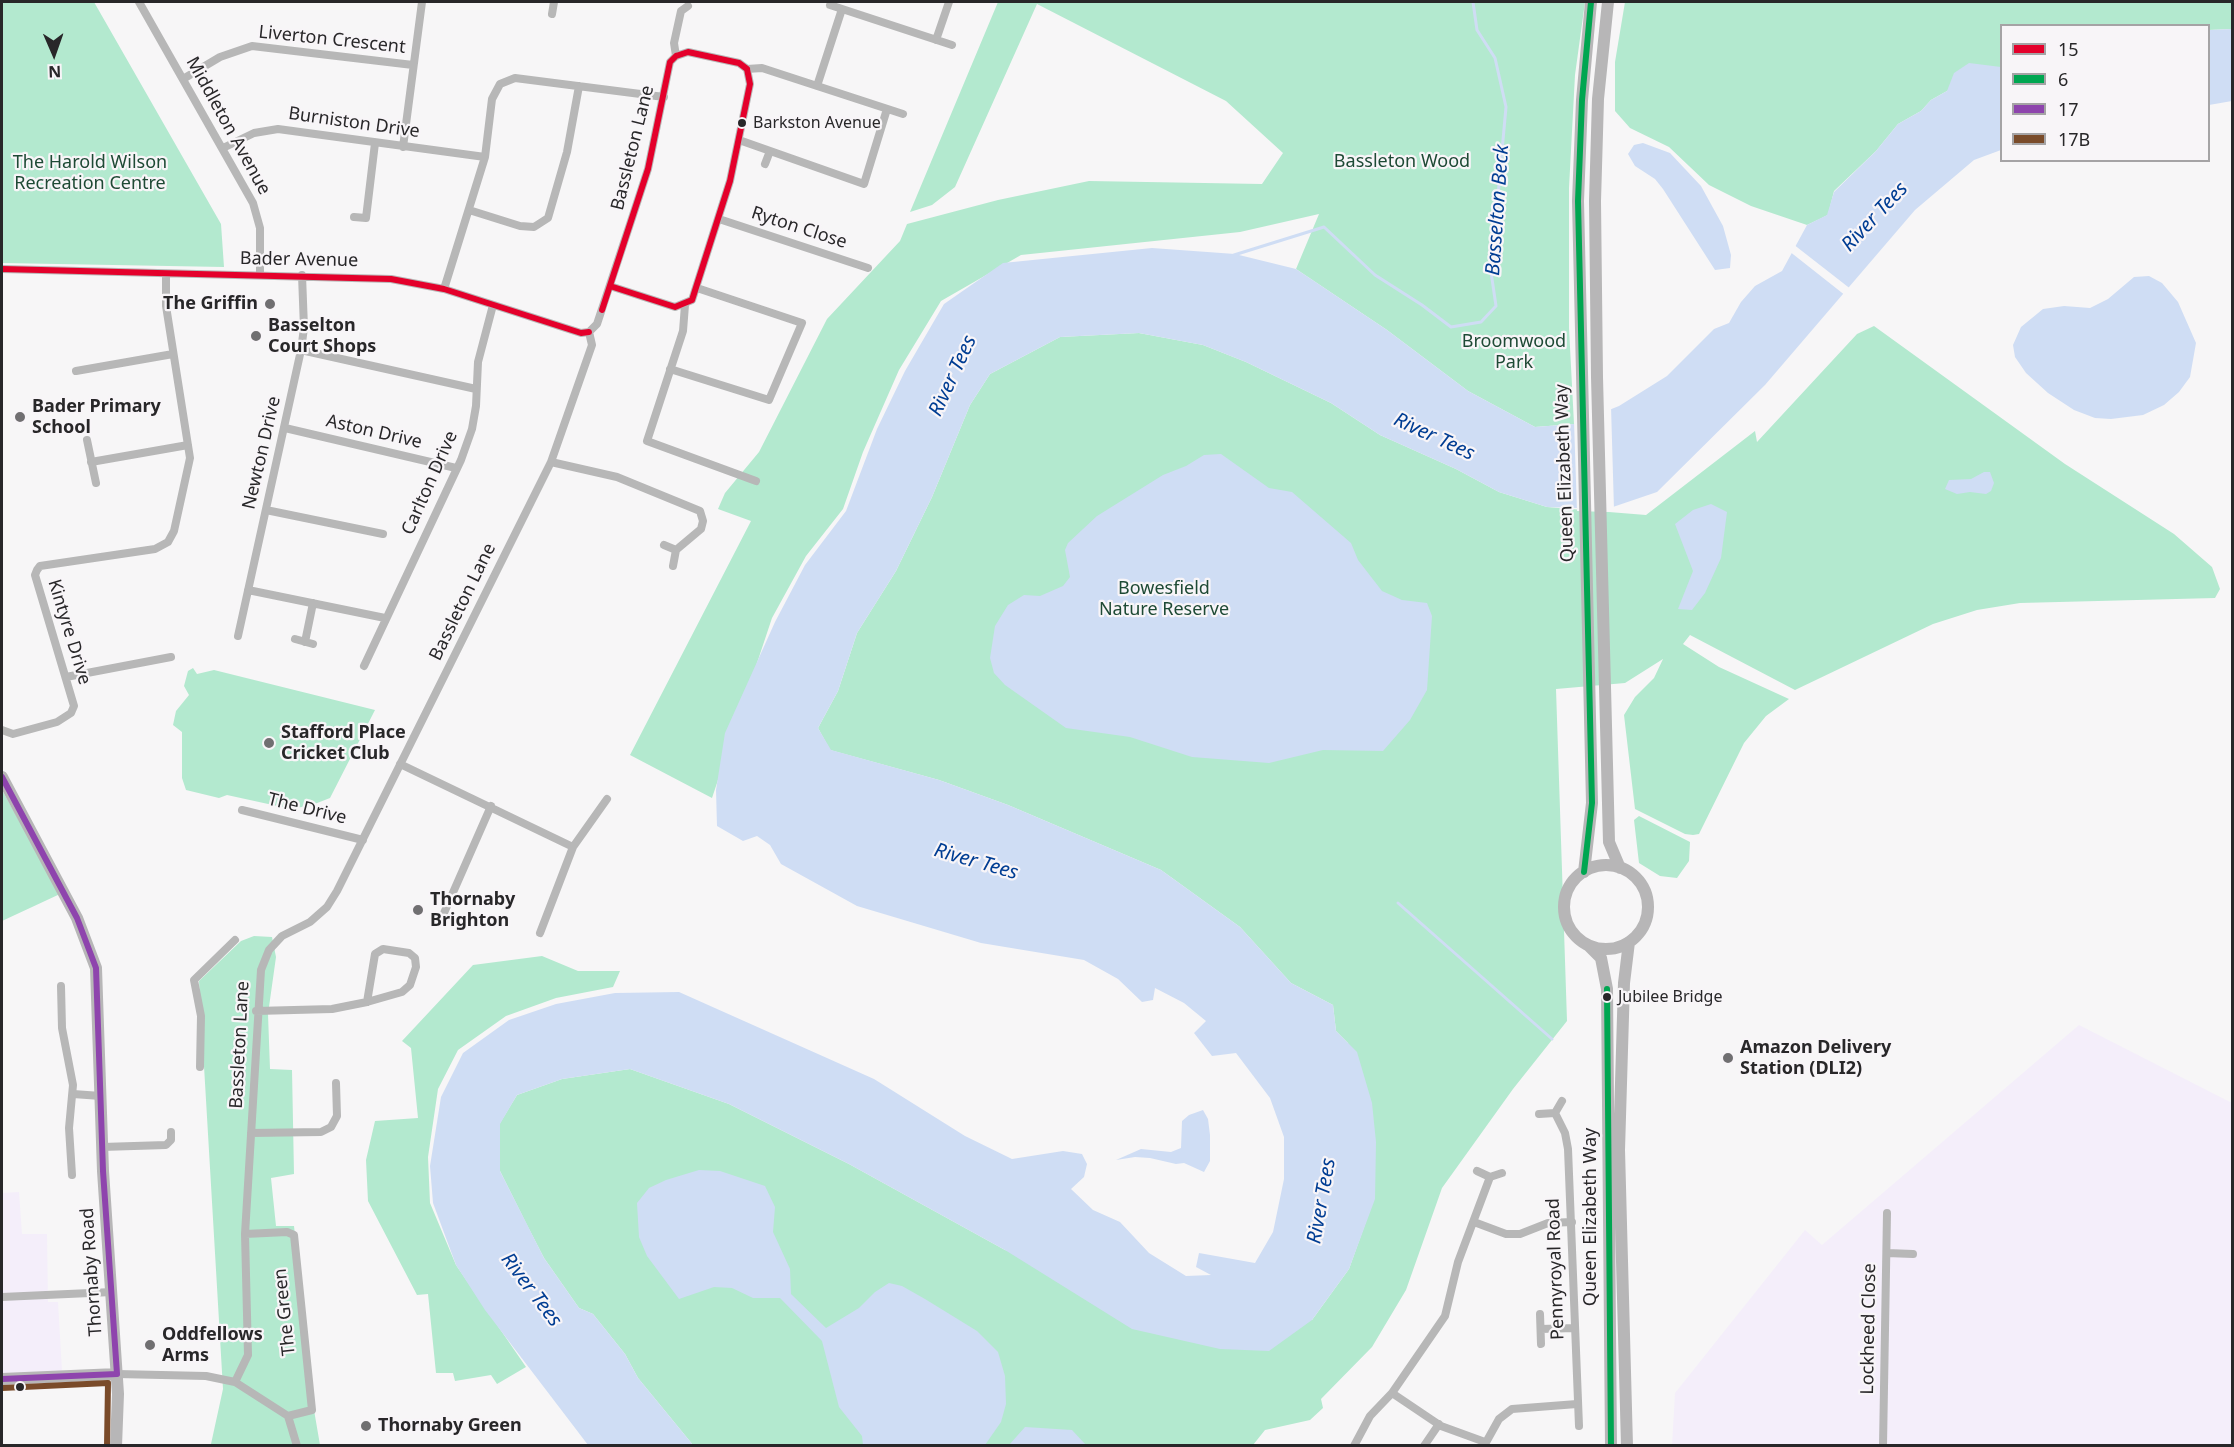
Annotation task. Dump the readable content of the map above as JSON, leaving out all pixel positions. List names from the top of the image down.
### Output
{
  "streets": {
    "street": [
      "Liverton Crescent",
      "Burniston Drive",
      "Middleton Avenue",
      "Bassleton Lane",
      "Ryton Close",
      "Bader Avenue",
      "Aston Drive",
      "Newton Drive",
      "Queen Elizabeth Way",
      "Carlton Drive",
      "Kintyre Drive",
      "The Drive",
      "Pennyroyal Road",
      "Thornaby Road",
      "The Green",
      "Lockheed Close"
    ]
  },
  "crossings": [
    ["Liverton Crescent", "Middleton Avenue"],
    ["Burniston Drive", "Middleton Avenue"],
    ["Middleton Avenue", "Bader Avenue"],
    ["Bassleton Lane", "Bader Avenue"],
    ["Bassleton Lane", "The Drive"],
    ["Bassleton Lane", "The Green"],
    ["Bader Avenue", "Newton Drive"],
    ["Bader Avenue", "Carlton Drive"],
    ["Bader Avenue", "Kintyre Drive"],
    ["Aston Drive", "Newton Drive"],
    ["Aston Drive", "Carlton Drive"]
  ],
  "water": ["Basselton Beck", "River Tees"],
  "parks": [
    "Bassleton Wood",
    "The Harold Wilson Recreation Centre",
    "Broomwood Park",
    "Bowesfield Nature Reserve"
  ],
  "places": [
    "Barkston Avenue",
    "The Griffin",
    "Basselton Court Shops",
    "Bader Primary School",
    "Stafford Place Cricket Club",
    "Thornaby Brighton",
    "Jubilee Bridge",
    "Amazon Delivery Station (DLI2)",
    "Oddfellows Arms",
    "Thornaby Green"
  ],
  "lines": [
    "transit line 6",
    "transit line 15",
    "transit line 17",
    "transit line 17B"
  ],
  "legend": [
    "15",
    "6",
    "17",
    "17B"
  ],
  "north": "bottom"
}
